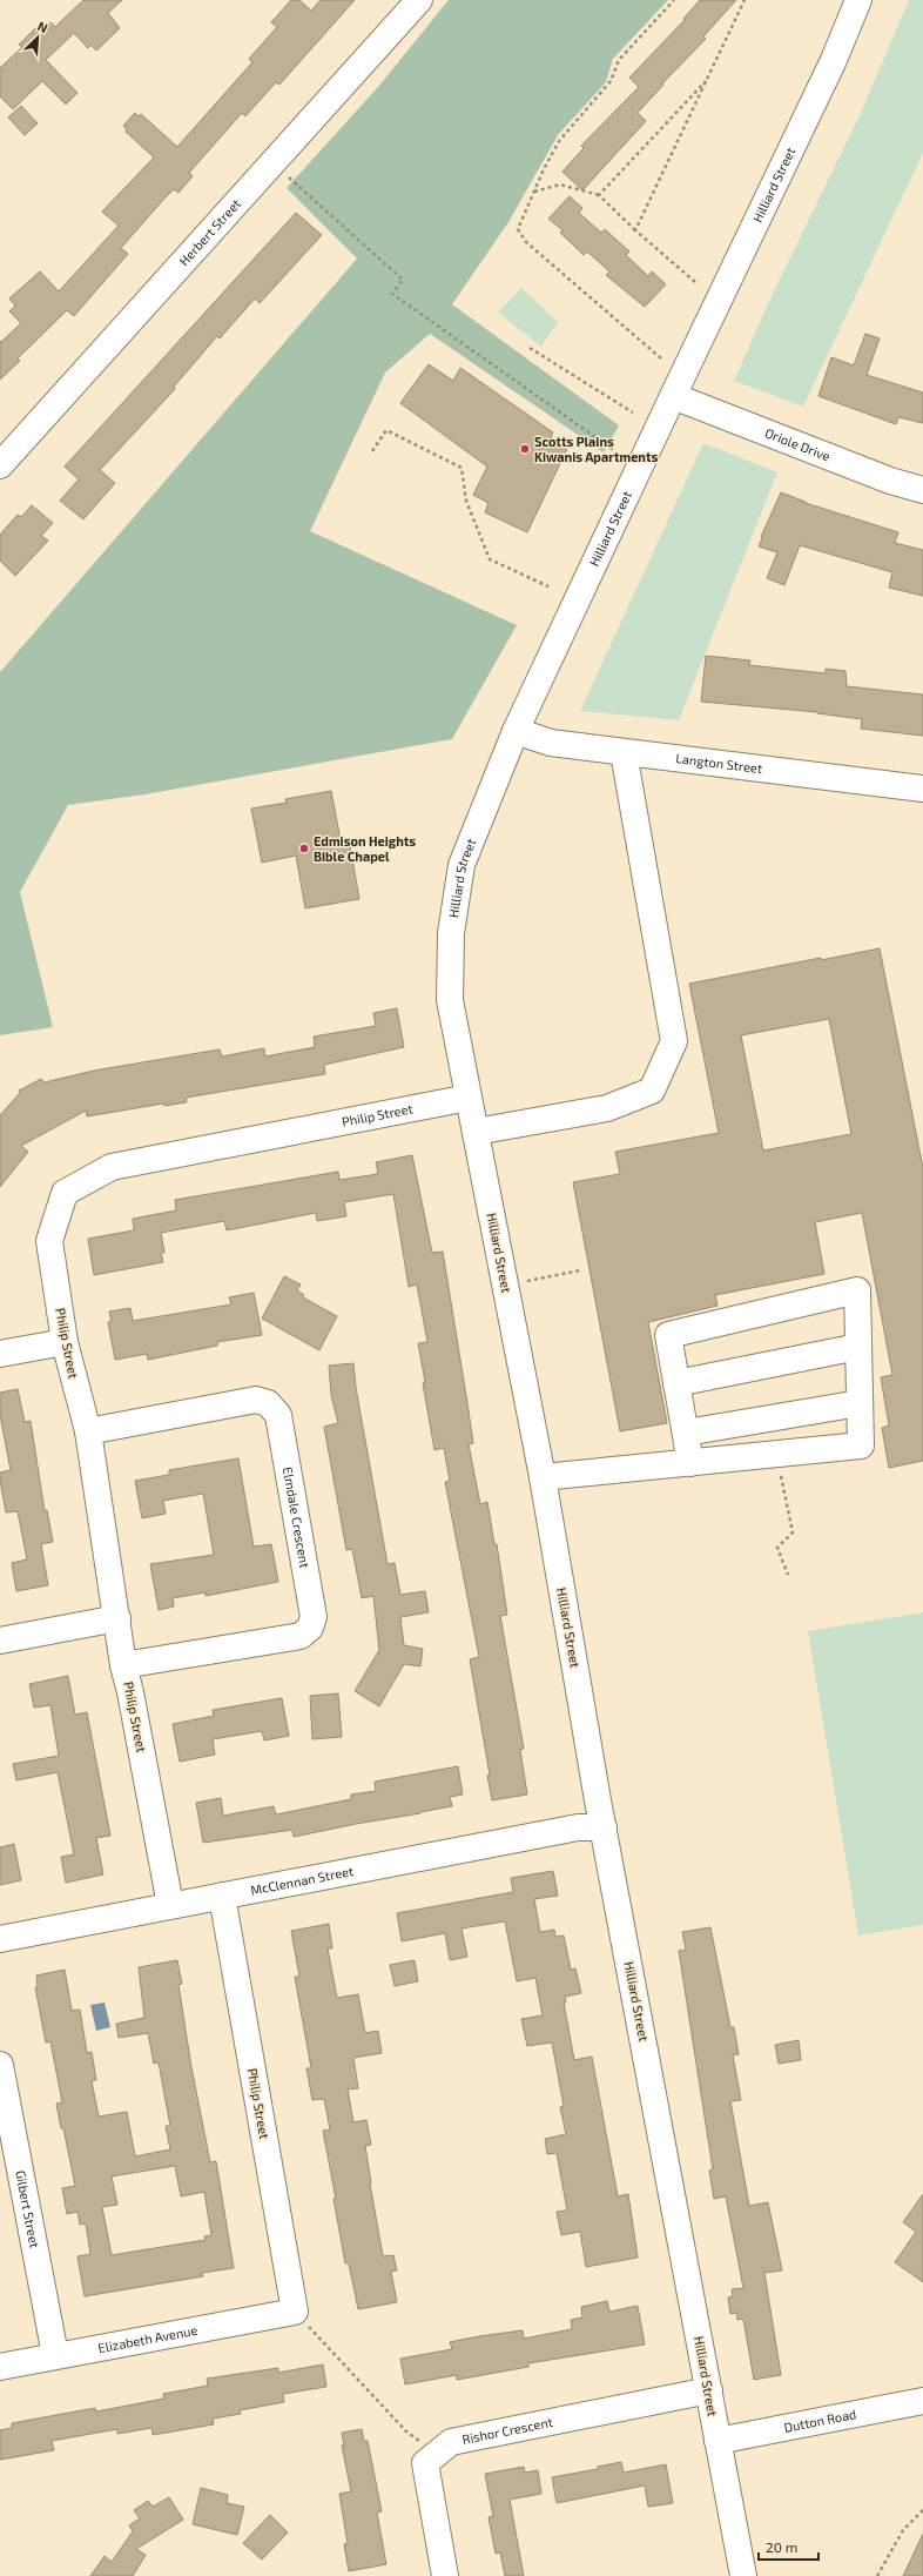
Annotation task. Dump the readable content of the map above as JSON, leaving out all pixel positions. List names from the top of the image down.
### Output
{
  "streets": {
    "street": [
      "Hilliard Street",
      "Herbert Street",
      "Oriole Drive",
      "Langton Street",
      "Philip Street",
      "Elmdale Crescent",
      "McClennan Street",
      "Gilbert Street",
      "Elizabeth Avenue",
      "Dutton Road",
      "Rishor Crescent"
    ]
  },
  "crossings": [
    ["Hilliard Street", "Oriole Drive"],
    ["Hilliard Street", "Langton Street"],
    ["Hilliard Street", "Philip Street"],
    ["Hilliard Street", "McClennan Street"],
    ["Hilliard Street", "Dutton Road"],
    ["Hilliard Street", "Rishor Crescent"],
    ["Philip Street", "Elmdale Crescent"],
    ["Philip Street", "McClennan Street"],
    ["Philip Street", "Elizabeth Avenue"],
    ["Gilbert Street", "Elizabeth Avenue"]
  ],
  "places": ["Scotts Plains Kiwanis Apartments", "Edmison Heights Bible Chapel"],
  "scale_bar": "20 m",
  "north": "top right"
}
